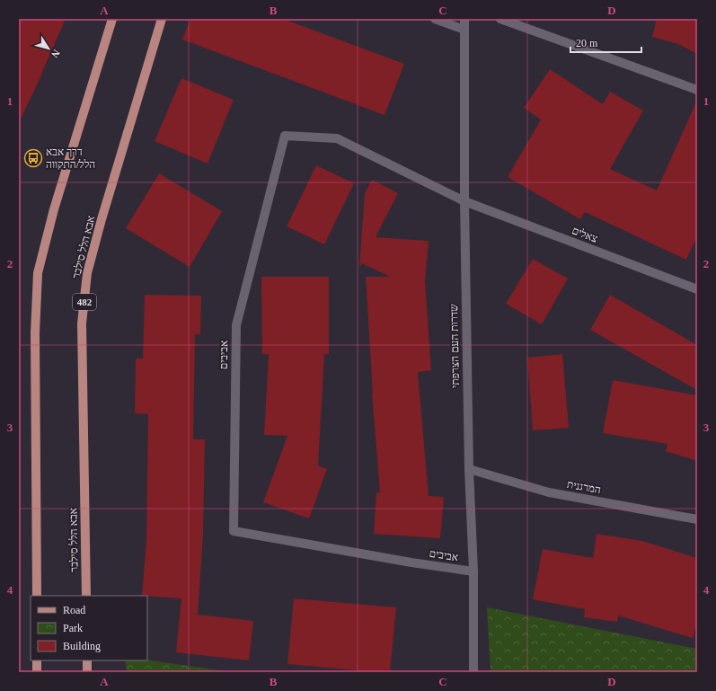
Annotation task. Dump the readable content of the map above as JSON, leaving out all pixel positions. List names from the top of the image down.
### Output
{
  "streets": {
    "main road": ["אבא הלל סילבר", "482"],
    "street": [
      "צאלים",
      "שדרות העם הצרפתי",
      "אביבים",
      "המרגנית"
    ]
  },
  "crossings": [
    ["צאלים", "שדרות העם הצרפתי"],
    ["צאלים", "אביבים"],
    ["שדרות העם הצרפתי", "אביבים"],
    ["שדרות העם הצרפתי", "המרגנית"]
  ],
  "places": {
    "bus stop": ["דרך אבא הלל/התקווה"]
  },
  "legend": ["Road", "Park", "Building"],
  "scale_bar": "20 m",
  "north": "bottom right",
  "grid": {
    "columns": [
      "A",
      "B",
      "C",
      "D"
    ],
    "rows": [
      "1",
      "2",
      "3",
      "4"
    ]
  }
}
